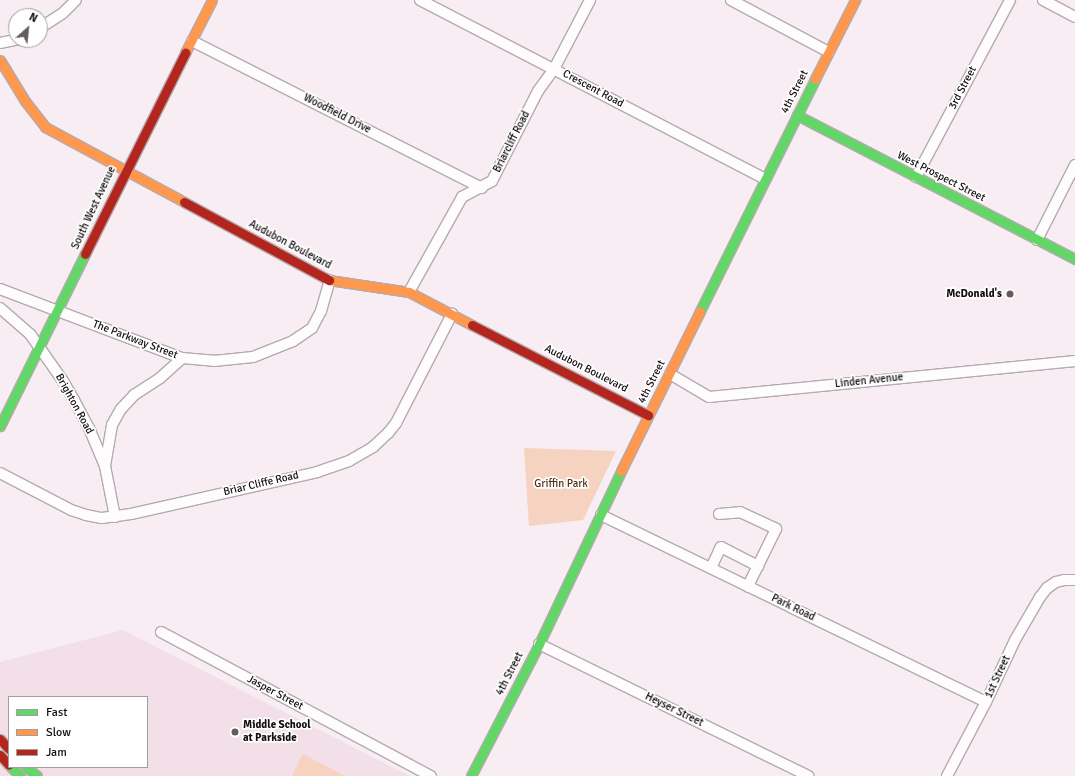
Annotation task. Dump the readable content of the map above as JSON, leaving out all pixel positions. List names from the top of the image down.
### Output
{
  "streets": {
    "street": [
      "3rd Street",
      "Crescent Road",
      "4th Street",
      "Woodfield Drive",
      "Briarcliff Road",
      "West Prospect Street",
      "South West Avenue",
      "Audubon Boulevard",
      "The Parkway Street",
      "Linden Avenue",
      "Brighton Road",
      "Briar Cliffe Road",
      "Park Road",
      "1st Street",
      "Jasper Street",
      "Heyser Street"
    ]
  },
  "crossings": [
    ["3rd Street", "West Prospect Street"],
    ["Crescent Road", "4th Street"],
    ["Crescent Road", "Briarcliff Road"],
    ["4th Street", "West Prospect Street"],
    ["4th Street", "Audubon Boulevard"],
    ["4th Street", "Linden Avenue"],
    ["4th Street", "Park Road"],
    ["4th Street", "Heyser Street"],
    ["Woodfield Drive", "Briarcliff Road"],
    ["Woodfield Drive", "South West Avenue"],
    ["Briarcliff Road", "Audubon Boulevard"],
    ["South West Avenue", "Audubon Boulevard"],
    ["South West Avenue", "The Parkway Street"],
    ["South West Avenue", "Brighton Road"],
    ["Audubon Boulevard", "The Parkway Street"],
    ["Audubon Boulevard", "Briar Cliffe Road"],
    ["Brighton Road", "Briar Cliffe Road"],
    ["Park Road", "1st Street"]
  ],
  "parks": ["Griffin Park"],
  "places": ["McDonald's", "Middle School at Parkside"],
  "legend": ["Fast", "Slow", "Jam"],
  "north": "top right"
}
